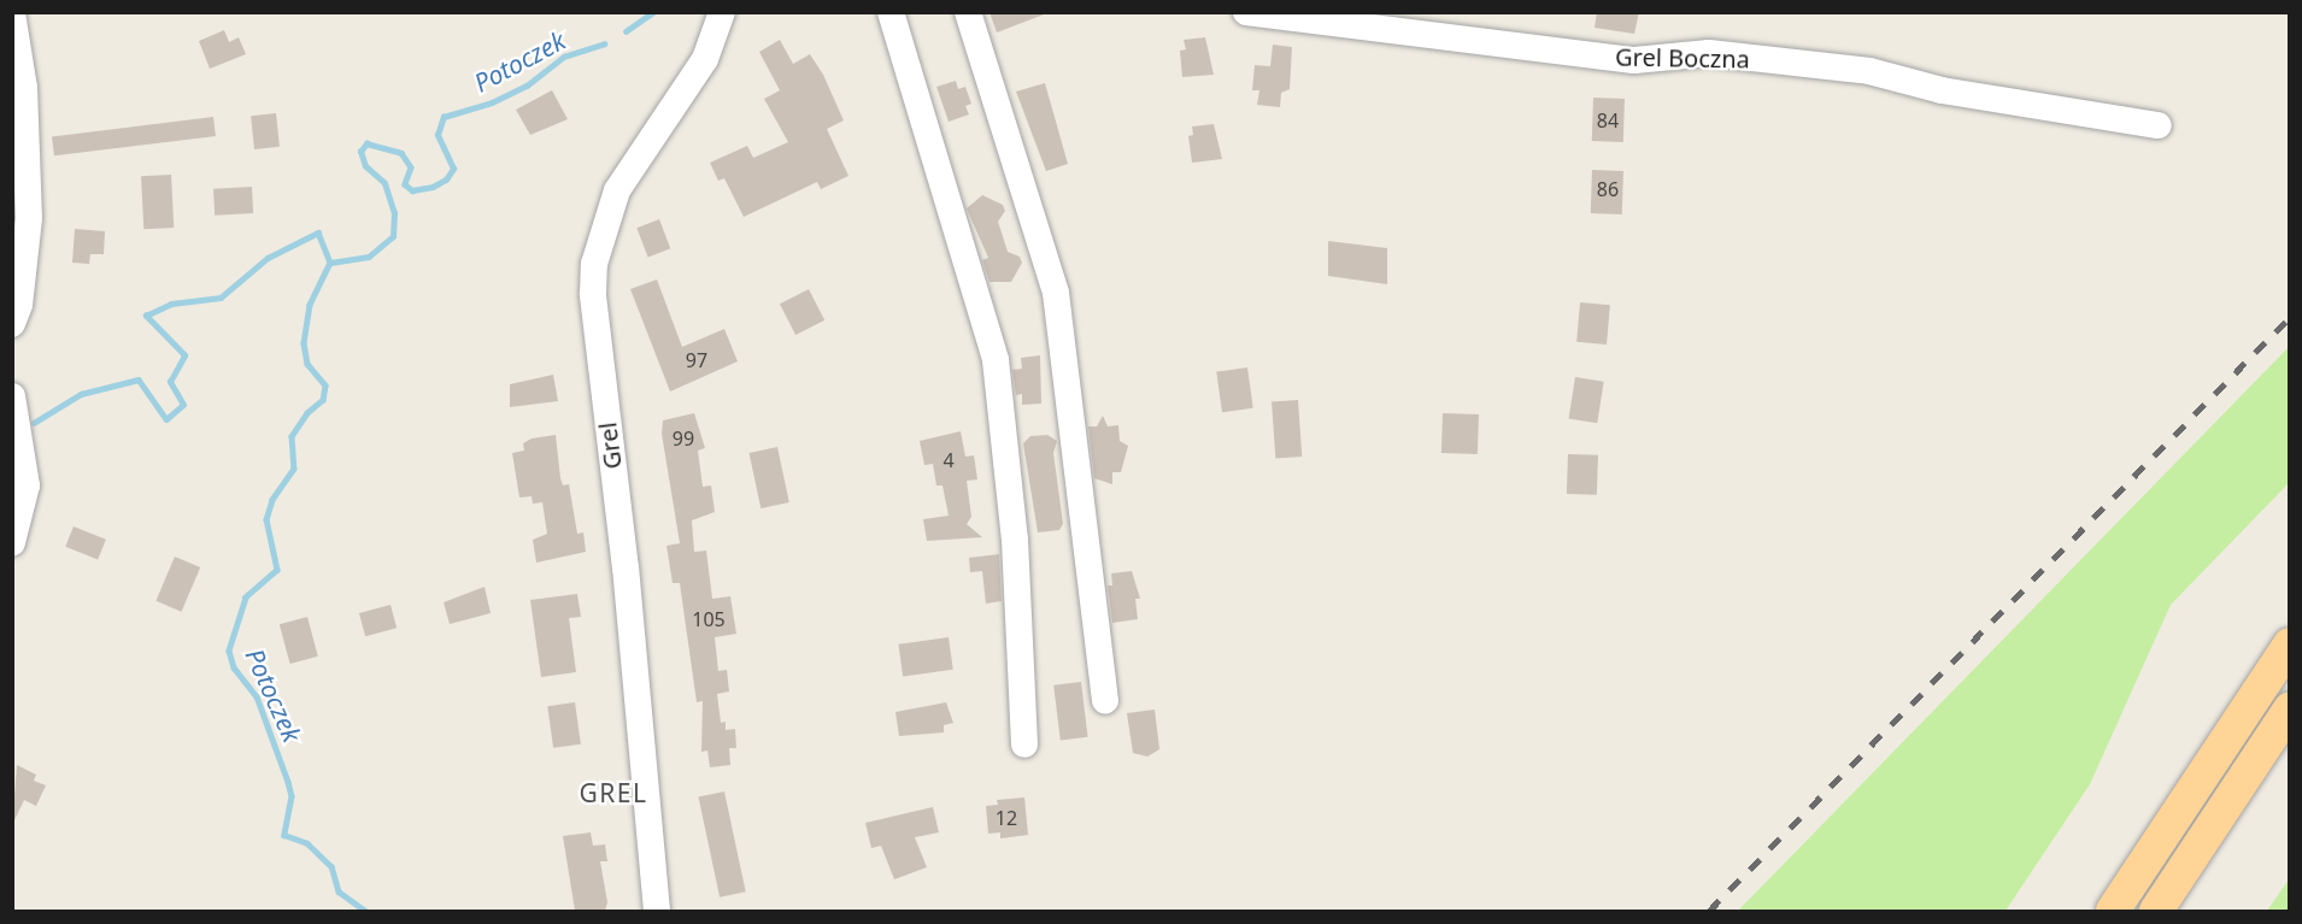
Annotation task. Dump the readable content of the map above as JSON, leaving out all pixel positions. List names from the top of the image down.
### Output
{
  "streets": {
    "street": ["Grel Boczna", "Grel"]
  },
  "districts": ["GREL"],
  "water": ["Potoczek"],
  "house_numbers": [
    "84",
    "86",
    "97",
    "99",
    "4",
    "105",
    "12"
  ]
}
